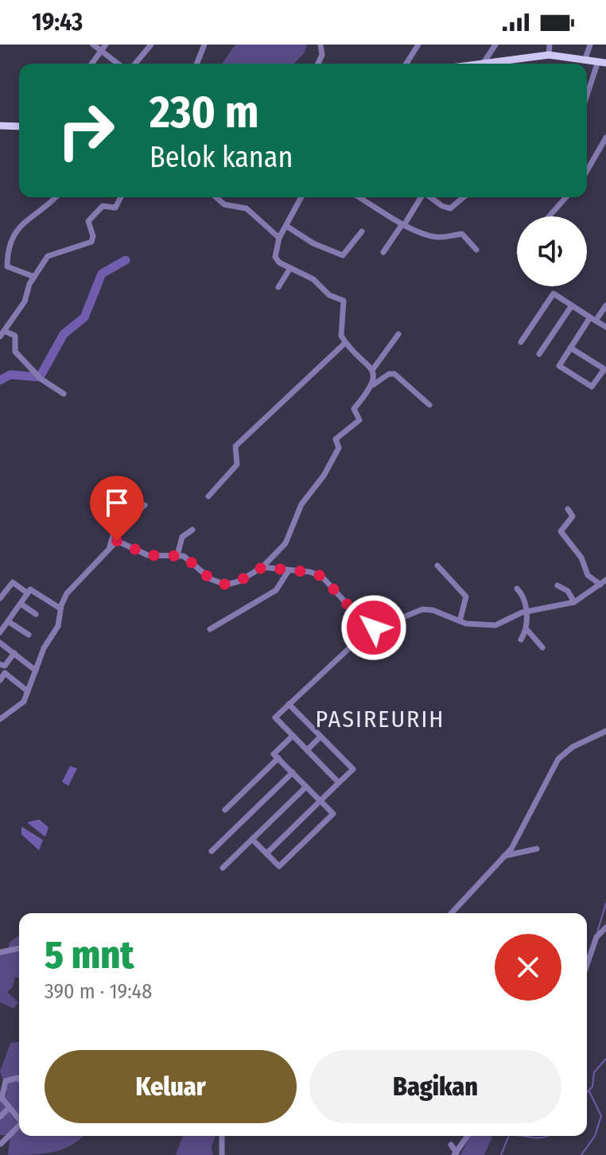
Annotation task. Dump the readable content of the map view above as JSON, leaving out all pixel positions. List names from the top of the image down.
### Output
{
  "districts": ["PASIREURIH"],
  "page": {
    "status": "19:43",
    "turn": ["230 m", "Belok kanan"],
    "heading": ["5 mnt", "390 m · 19:48"],
    "buttons": ["Keluar", "Bagikan"]
  }
}
